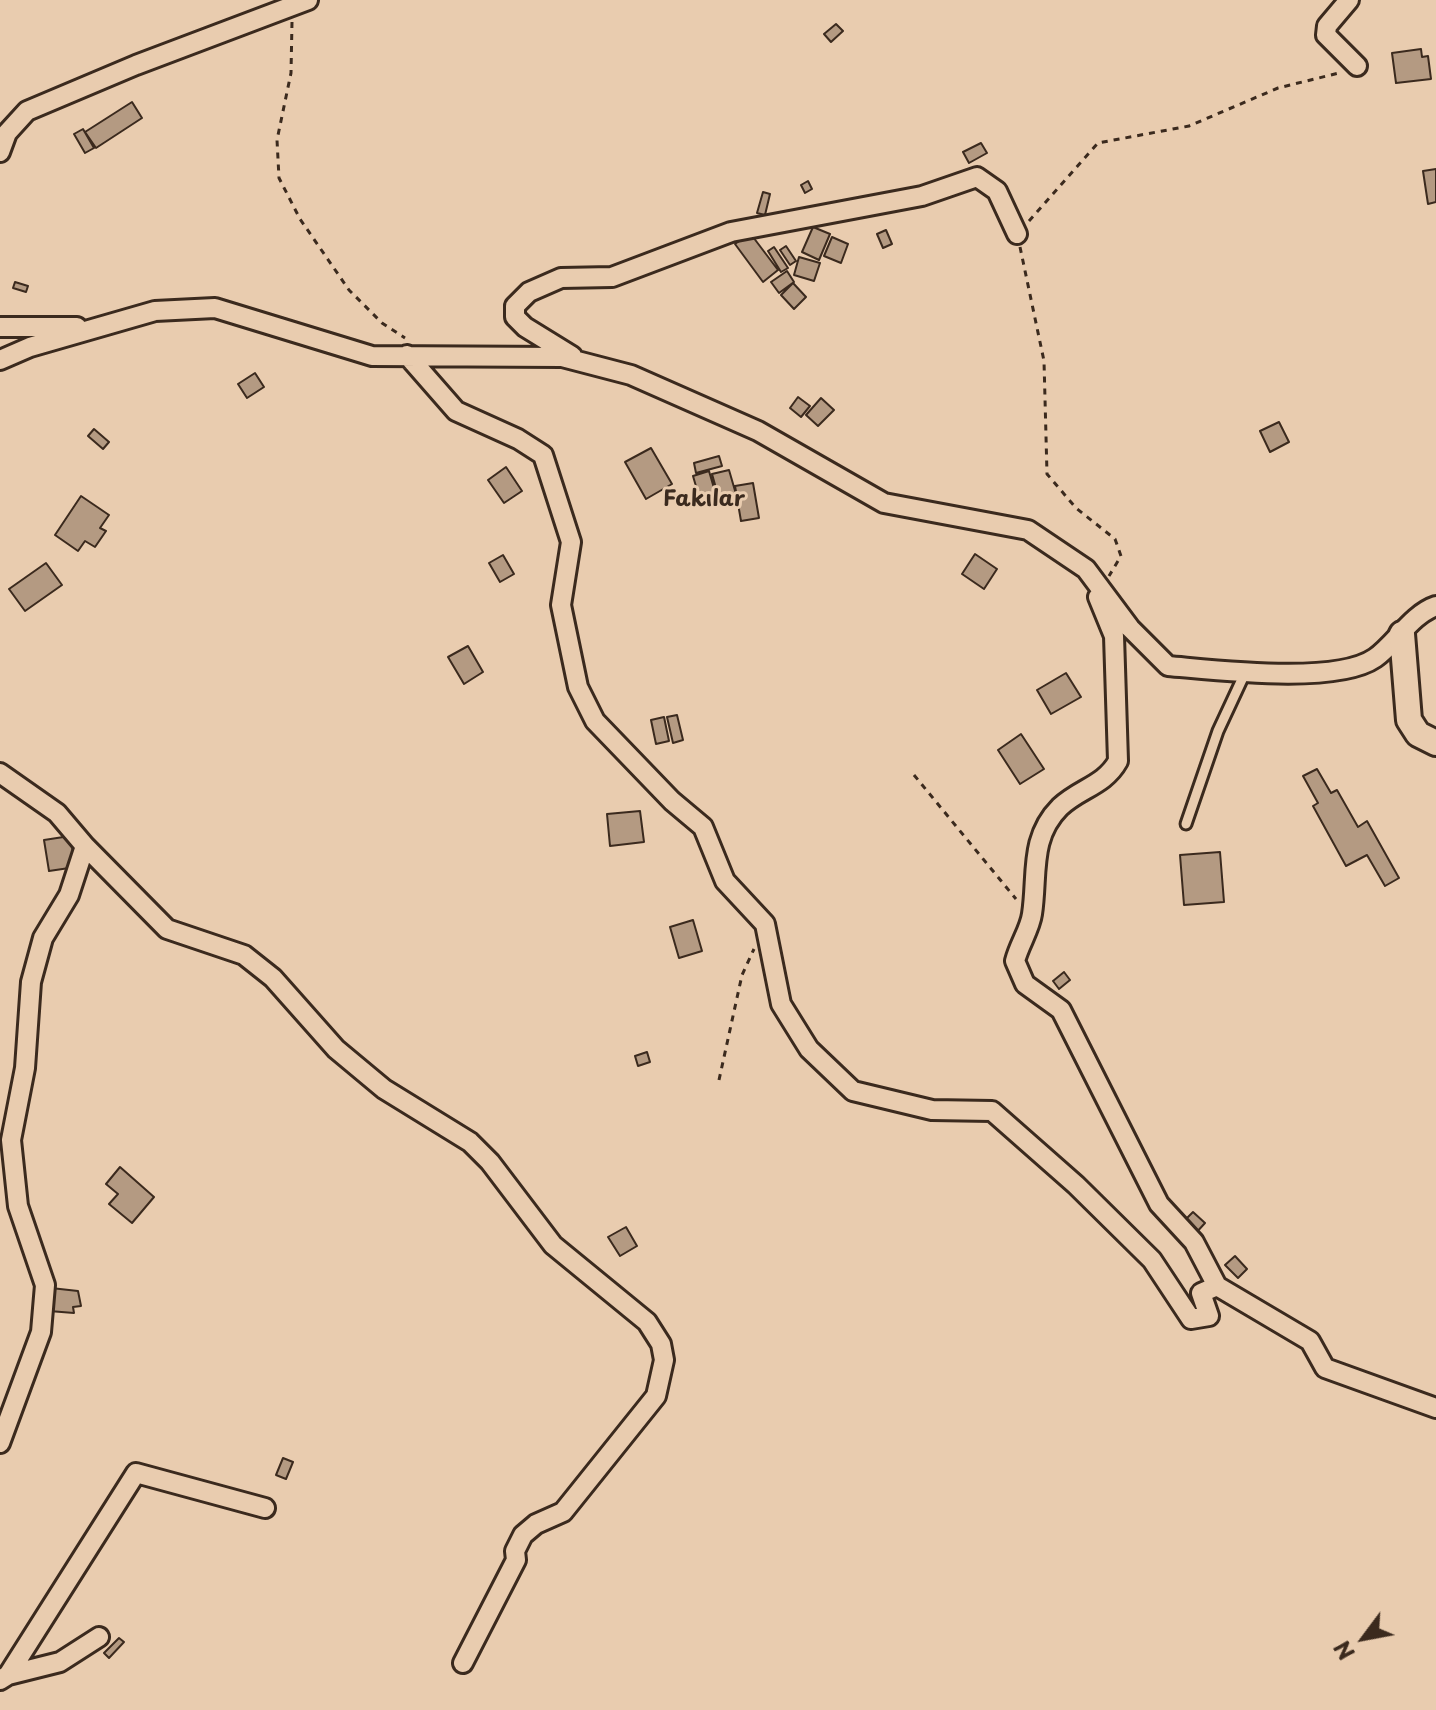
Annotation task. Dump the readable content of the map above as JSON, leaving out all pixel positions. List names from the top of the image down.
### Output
{
  "districts": ["Fakılar"],
  "north": "bottom left"
}
